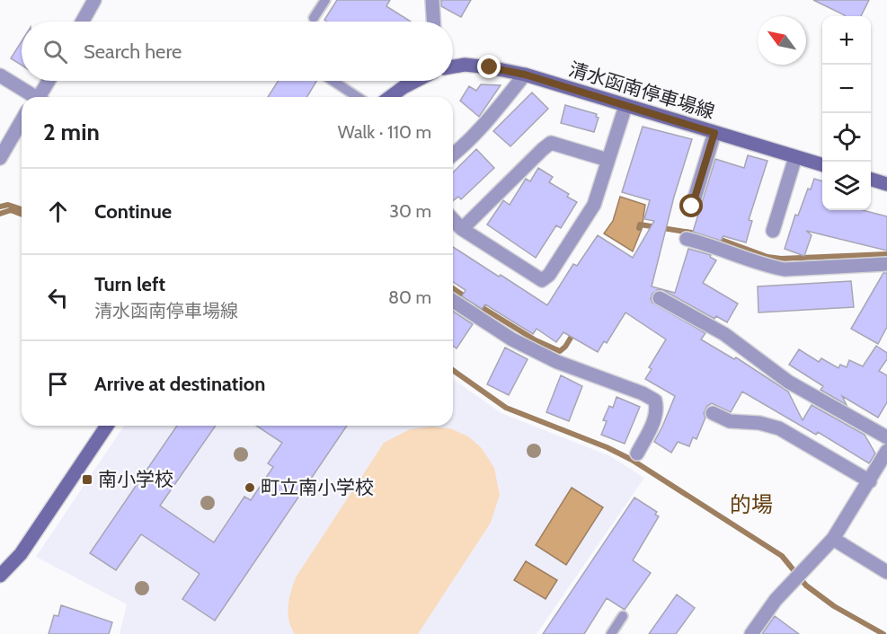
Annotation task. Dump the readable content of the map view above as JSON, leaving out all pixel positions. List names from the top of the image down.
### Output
{
  "streets": {
    "main road": ["清水函南停車場線"]
  },
  "districts": ["的場"],
  "places": {
    "transit": ["南小学校"],
    "other": ["町立南小学校"]
  },
  "north": "top left",
  "page": {
    "map_buttons": ["+", "−"],
    "search": "Search here",
    "heading": ["2 min", "Walk · 110 m"],
    "list": [
      ["Continue", "30 m"],
      ["Turn left", "清水函南停車場線", "80 m"],
      "Arrive at destination"
    ]
  }
}
